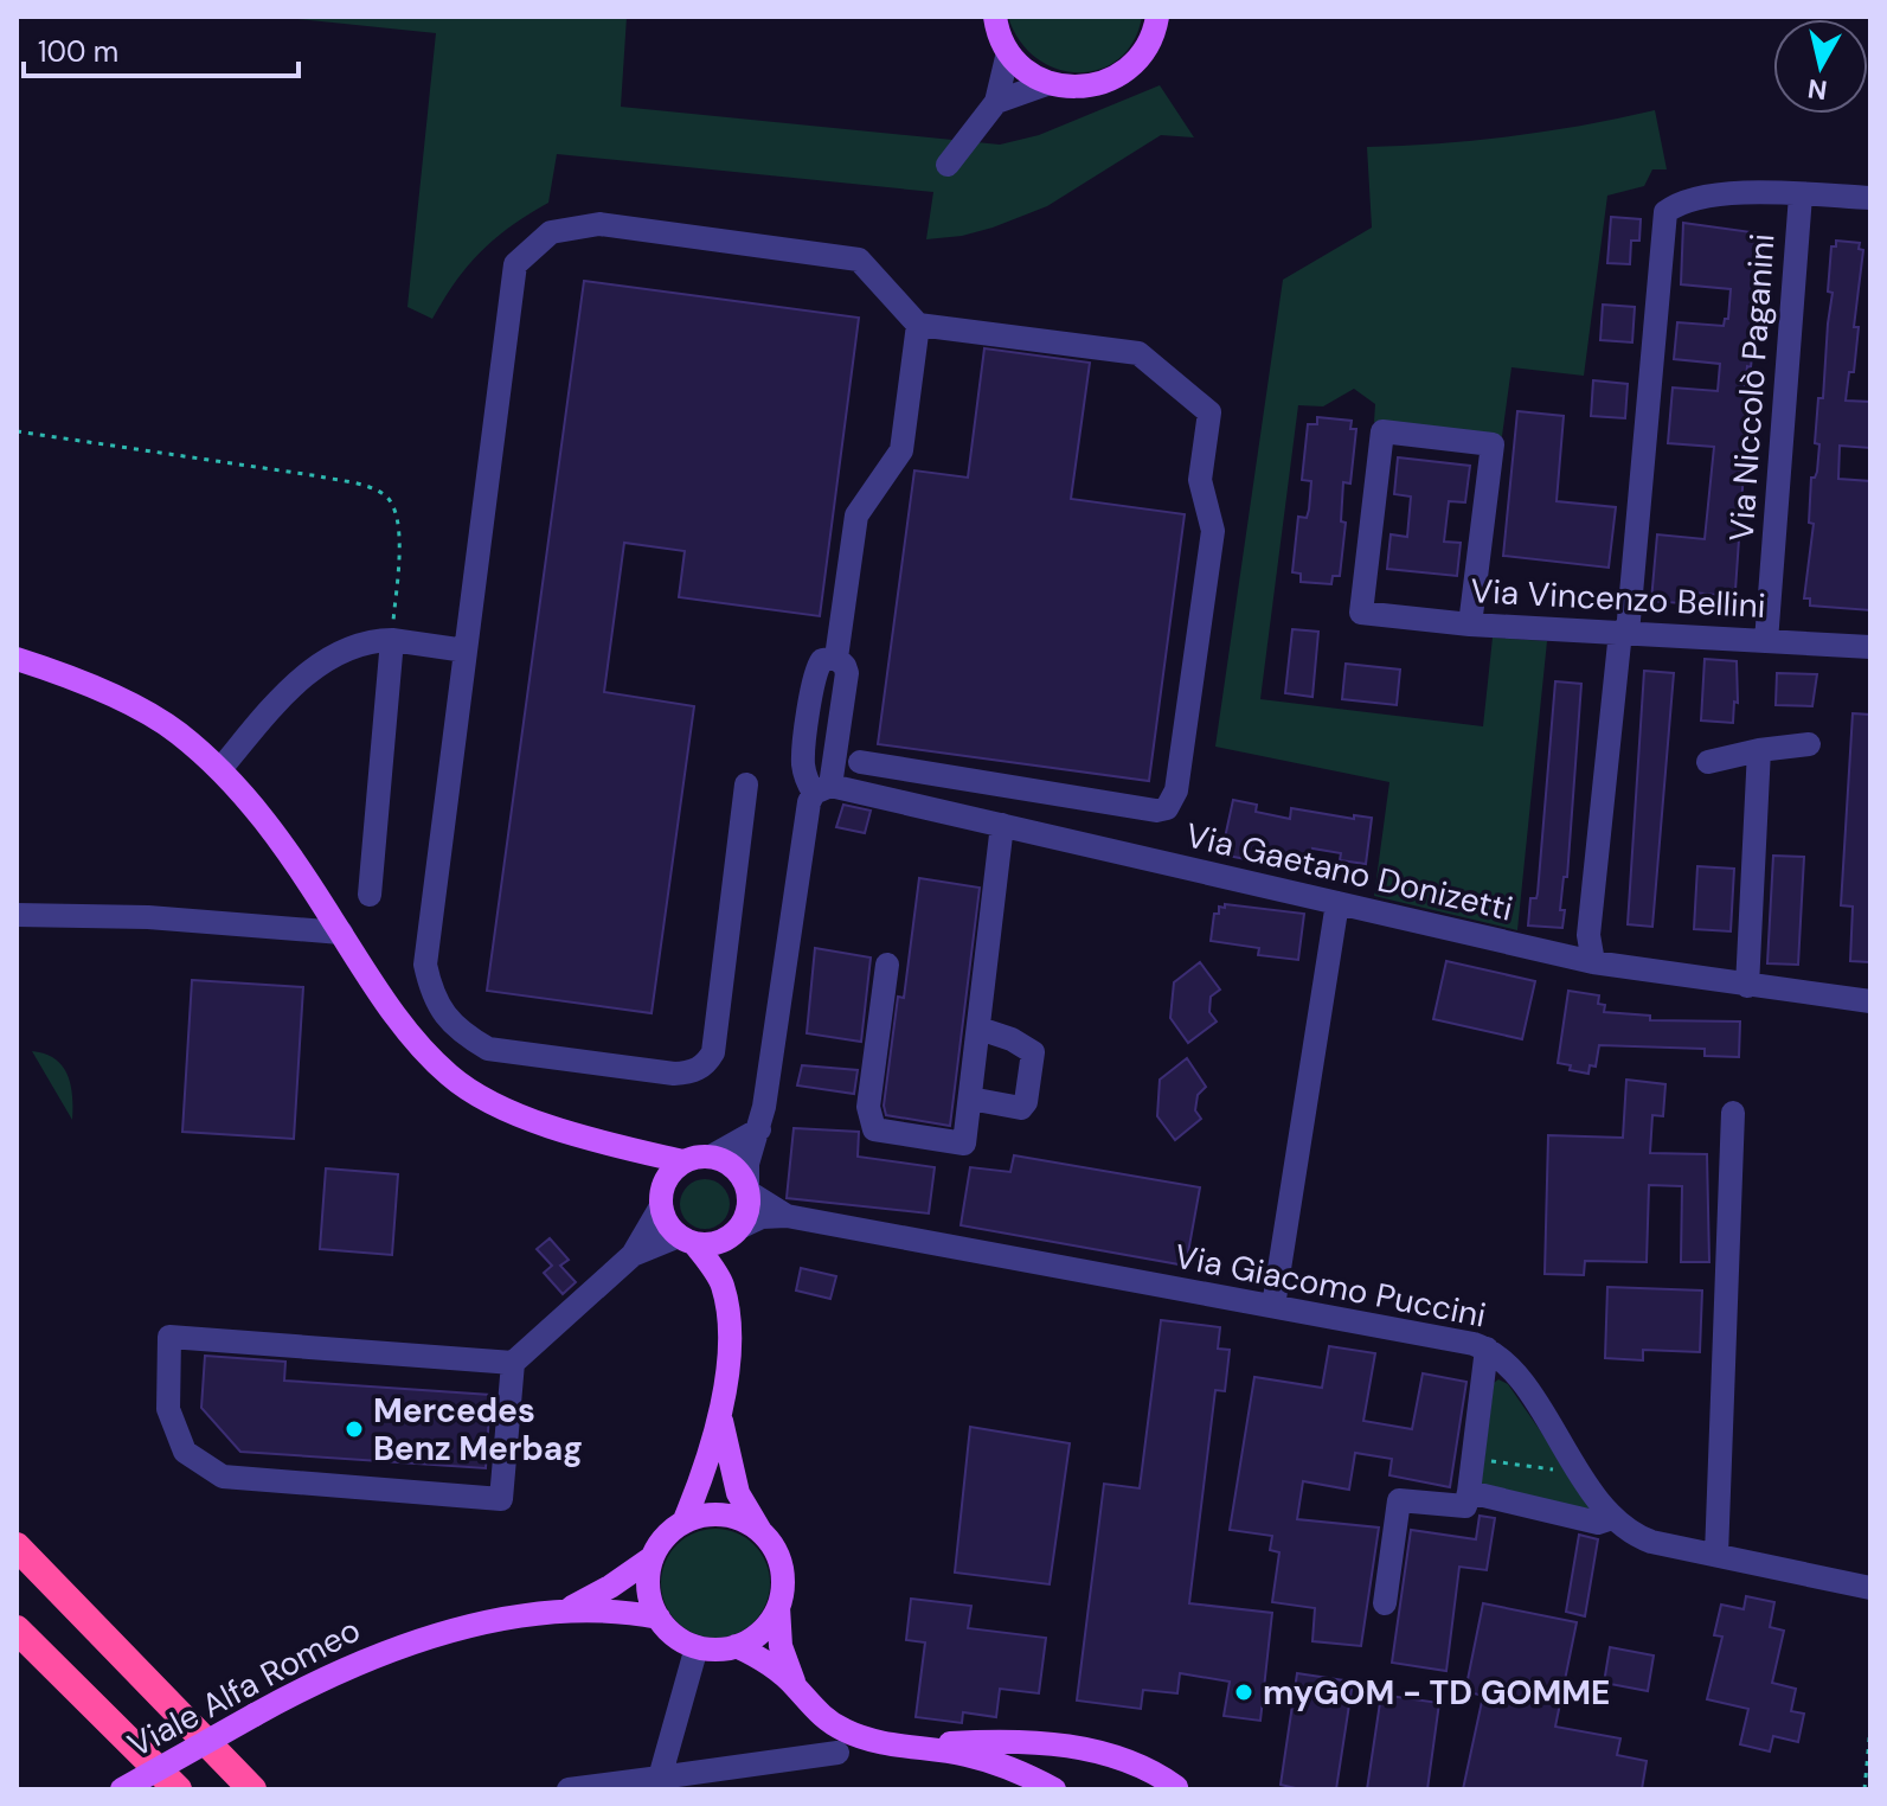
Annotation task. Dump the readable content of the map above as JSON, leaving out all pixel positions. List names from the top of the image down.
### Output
{
  "streets": {
    "main road": ["Viale Alfa Romeo"],
    "street": [
      "Via Niccolò Paganini",
      "Via Vincenzo Bellini",
      "Via Gaetano Donizetti",
      "Via Giacomo Puccini"
    ]
  },
  "crossings": [
    ["Via Niccolò Paganini", "Via Vincenzo Bellini"]
  ],
  "places": ["Mercedes Benz Merbag", "myGOM - TD GOMME"],
  "scale_bar": "100 m",
  "north": "bottom"
}
